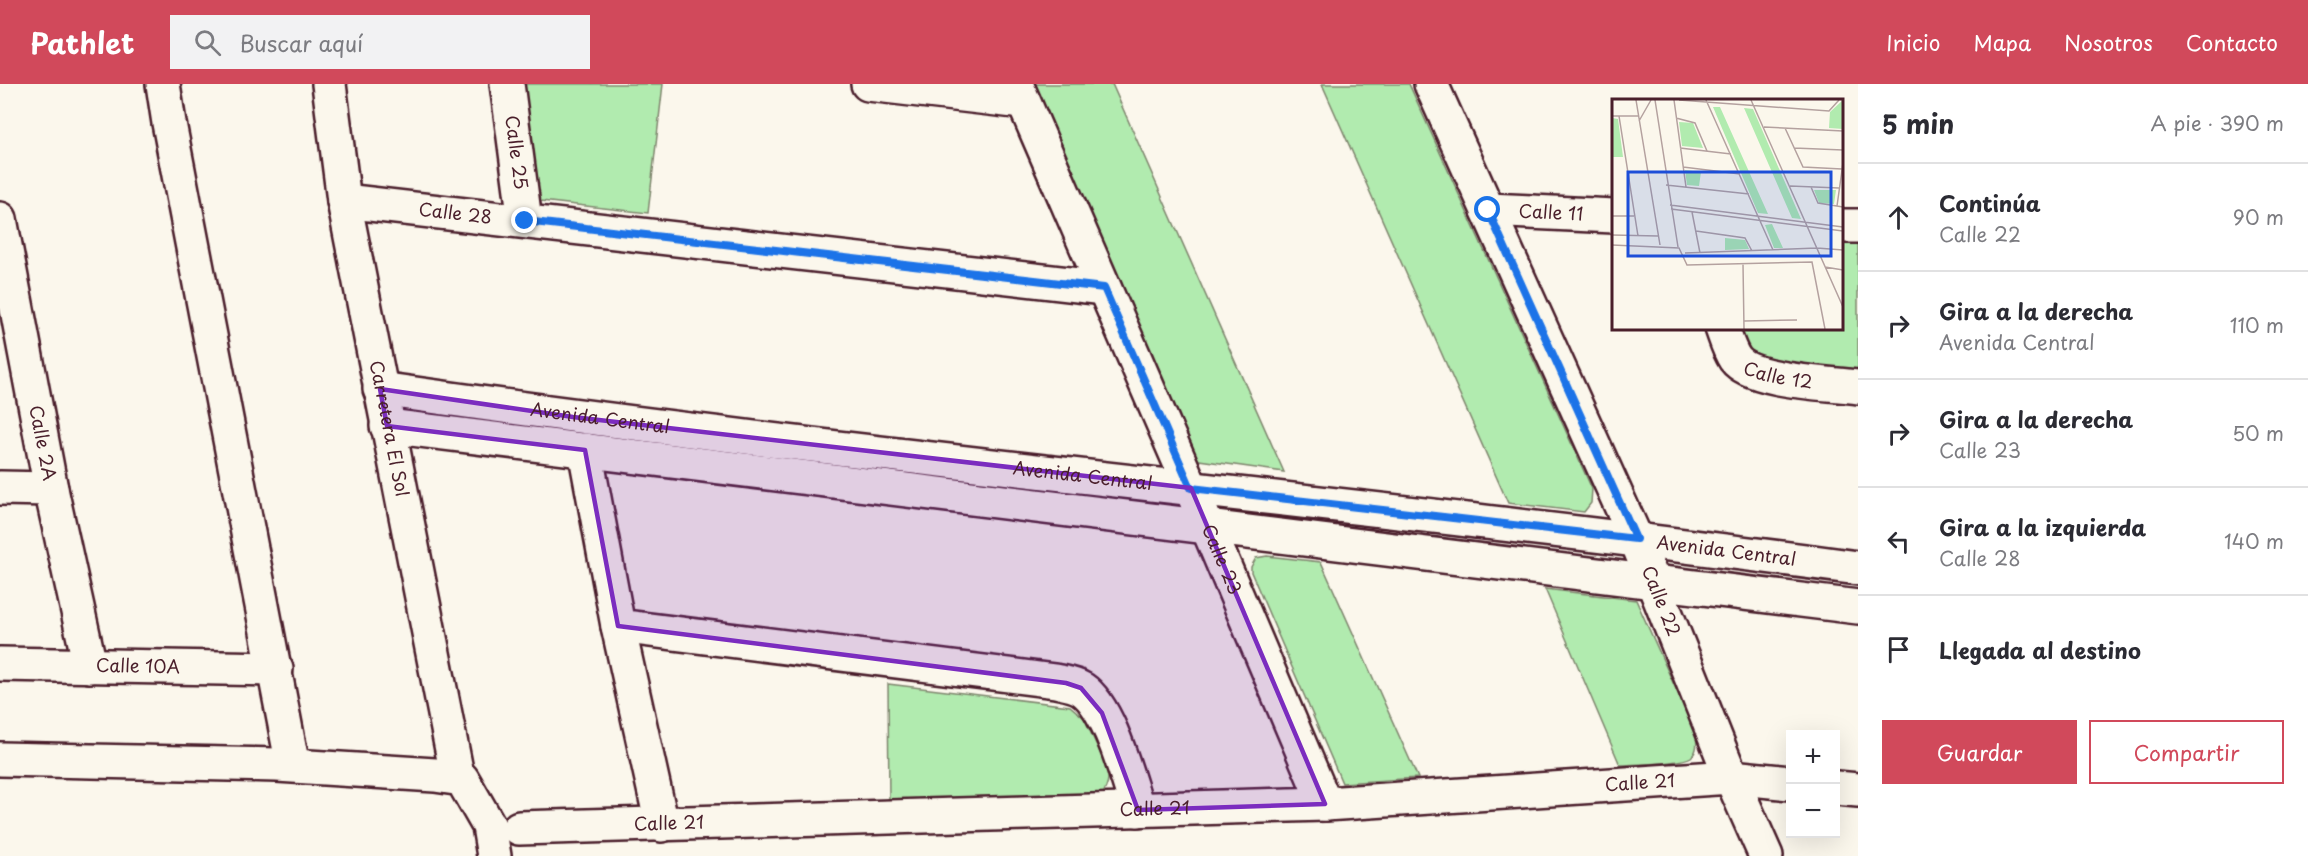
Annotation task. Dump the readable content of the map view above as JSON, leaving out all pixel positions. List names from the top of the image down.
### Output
{
  "streets": {
    "street": [
      "Calle 25",
      "Calle 28",
      "Calle 11",
      "Calle 12",
      "Avenida Central",
      "Carretera El Sol",
      "Calle 2A",
      "Calle 23",
      "Calle 22",
      "Calle 10A",
      "Calle 21"
    ]
  },
  "crossings": [
    ["Calle 25", "Calle 28"],
    ["Calle 28", "Carretera El Sol"],
    ["Calle 28", "Calle 23"],
    ["Calle 11", "Calle 22"],
    ["Avenida Central", "Carretera El Sol"],
    ["Avenida Central", "Calle 23"],
    ["Avenida Central", "Calle 22"],
    ["Calle 2A", "Calle 10A"],
    ["Calle 23", "Calle 21"],
    ["Calle 22", "Calle 21"]
  ],
  "page": {
    "header": "Pathlet",
    "search": "Buscar aquí",
    "nav": [
      "Inicio",
      "Mapa",
      "Nosotros",
      "Contacto"
    ],
    "heading": ["5 min", "A pie · 390 m"],
    "list": [
      ["Continúa", "Calle 22", "90 m"],
      ["Gira a la derecha", "Avenida Central", "110 m"],
      ["Gira a la derecha", "Calle 23", "50 m"],
      ["Gira a la izquierda", "Calle 28", "140 m"],
      "Llegada al destino"
    ],
    "buttons": ["Guardar", "Compartir"],
    "map_buttons": ["+", "−"]
  }
}
